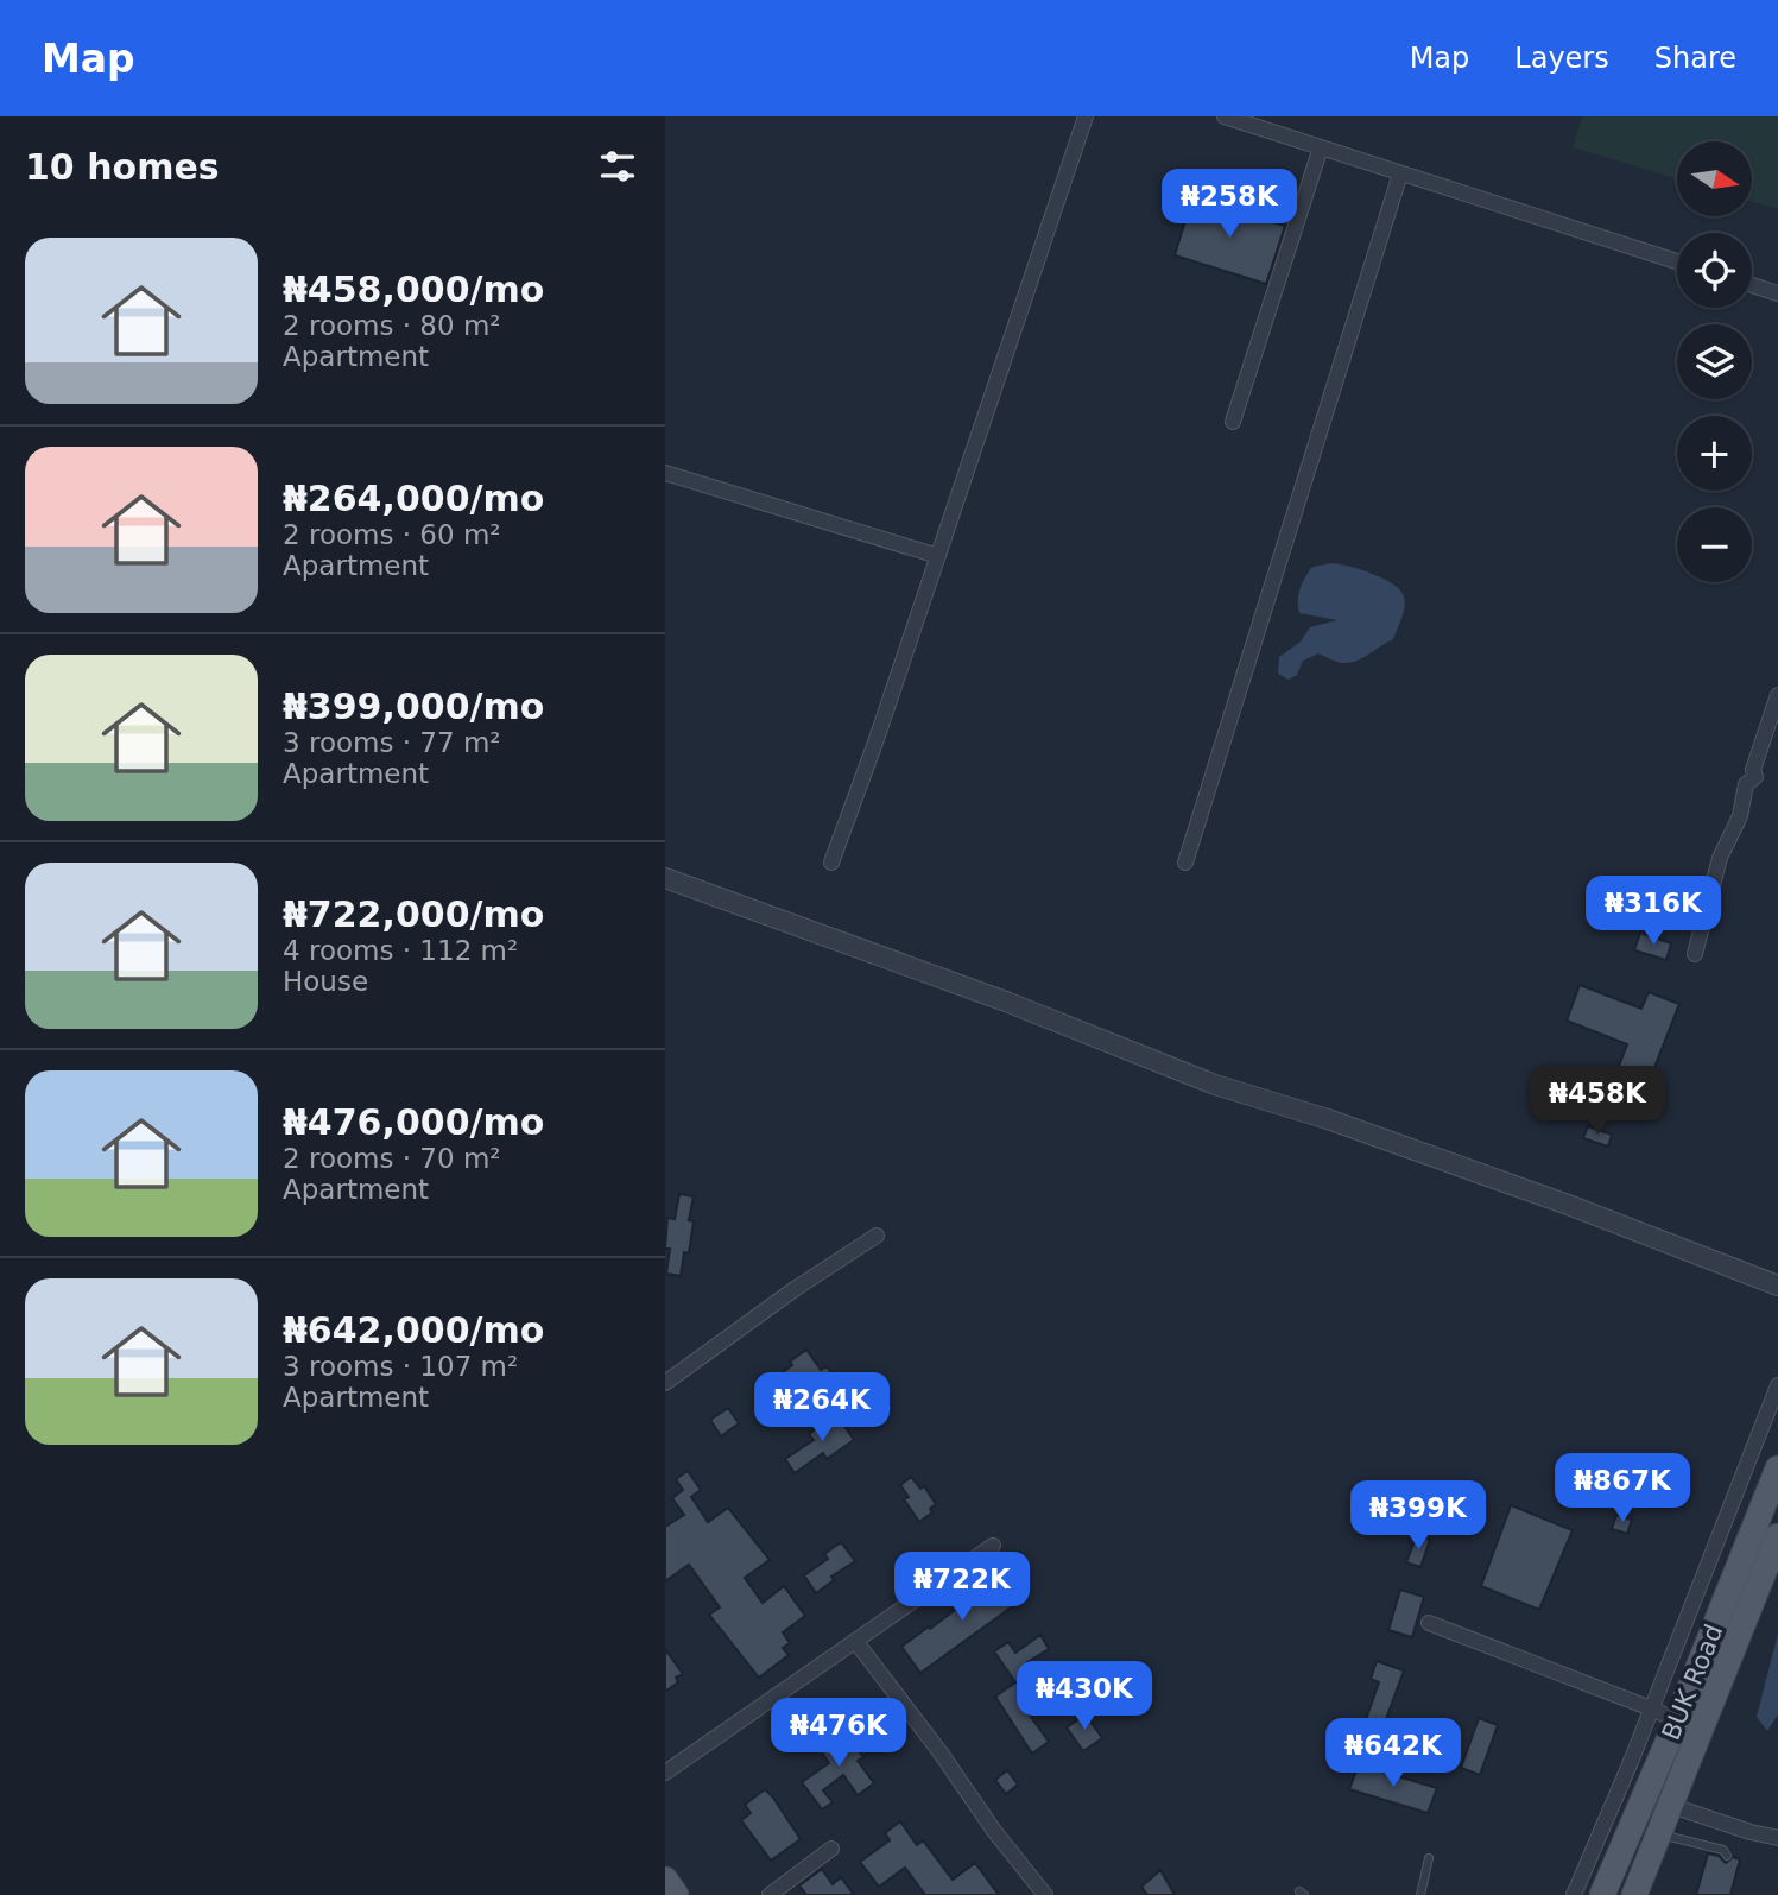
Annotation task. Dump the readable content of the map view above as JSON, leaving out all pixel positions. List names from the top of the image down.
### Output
{
  "streets": {
    "main road": ["BUK Road"]
  },
  "north": "right",
  "page": {
    "header": "Map",
    "nav": ["Map", "Layers", "Share"],
    "heading": "10 homes",
    "map_buttons": ["+", "−"],
    "price": [
      "₦258K",
      "₦316K",
      "₦458K",
      "₦264K",
      "₦867K",
      "₦399K",
      "₦722K",
      "₦430K",
      "₦476K",
      "₦642K"
    ],
    "list": [
      {
        "name": "₦458,000/mo",
        "note": "2 rooms · 80 m² · Apartment"
      },
      {
        "name": "₦264,000/mo",
        "note": "2 rooms · 60 m² · Apartment"
      },
      {
        "name": "₦399,000/mo",
        "note": "3 rooms · 77 m² · Apartment"
      },
      {
        "name": "₦722,000/mo",
        "note": "4 rooms · 112 m² · House"
      },
      {
        "name": "₦476,000/mo",
        "note": "2 rooms · 70 m² · Apartment"
      },
      {
        "name": "₦642,000/mo",
        "note": "3 rooms · 107 m² · Apartment"
      }
    ]
  }
}
